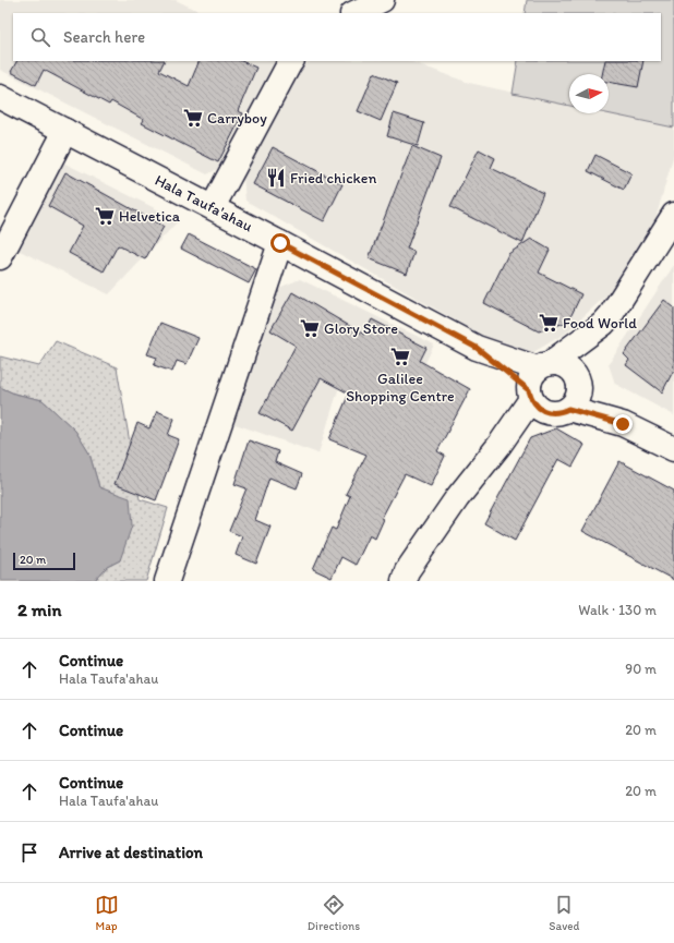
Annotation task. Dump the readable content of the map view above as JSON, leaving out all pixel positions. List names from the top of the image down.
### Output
{
  "streets": {
    "main road": ["Hala Taufa'ahau"]
  },
  "places": {
    "supermarket": [
      "Carryboy",
      "Helvetica",
      "Food World",
      "Glory Store",
      "Galilee Shopping Centre"
    ],
    "restaurant": ["Fried chicken"]
  },
  "scale_bar": "20 m",
  "north": "right",
  "page": {
    "search": "Search here",
    "scale": "20 m",
    "heading": ["2 min", "Walk · 130 m"],
    "list": [
      ["Continue", "Hala Taufa'ahau", "90 m"],
      ["Continue", "20 m"],
      ["Continue", "Hala Taufa'ahau", "20 m"],
      "Arrive at destination"
    ],
    "nav": ["Map", "Directions", "Saved"]
  }
}
